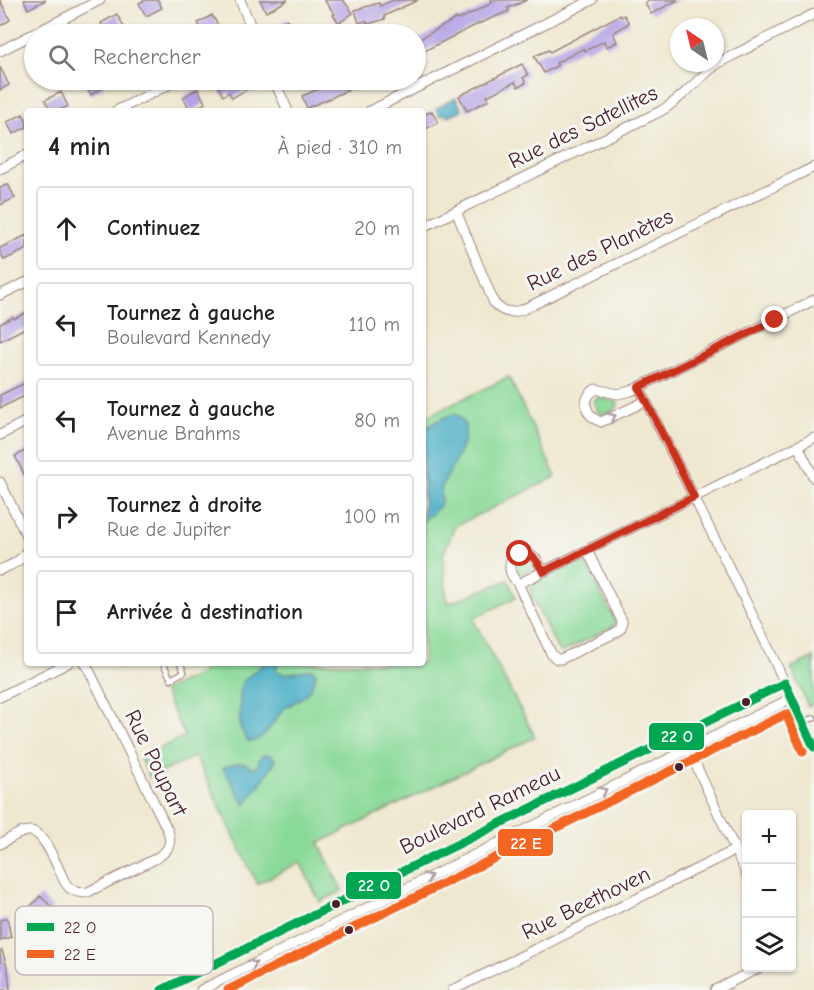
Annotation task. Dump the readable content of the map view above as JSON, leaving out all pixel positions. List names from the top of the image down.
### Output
{
  "streets": {
    "street": [
      "Rue des Satellites",
      "Rue des Planètes",
      "Rue Poupart",
      "Boulevard Rameau",
      "Rue Beethoven"
    ]
  },
  "crossings": [
    ["Rue des Satellites", "Rue des Planètes"]
  ],
  "legend": ["22 O", "22 E"],
  "north": "top left",
  "page": {
    "search": "Rechercher",
    "heading": ["4 min", "À pied · 310 m"],
    "list": [
      ["Continuez", "20 m"],
      ["Tournez à gauche", "Boulevard Kennedy", "110 m"],
      ["Tournez à gauche", "Avenue Brahms", "80 m"],
      ["Tournez à droite", "Rue de Jupiter", "100 m"],
      "Arrivée à destination"
    ],
    "map_buttons": ["+", "−"]
  }
}
